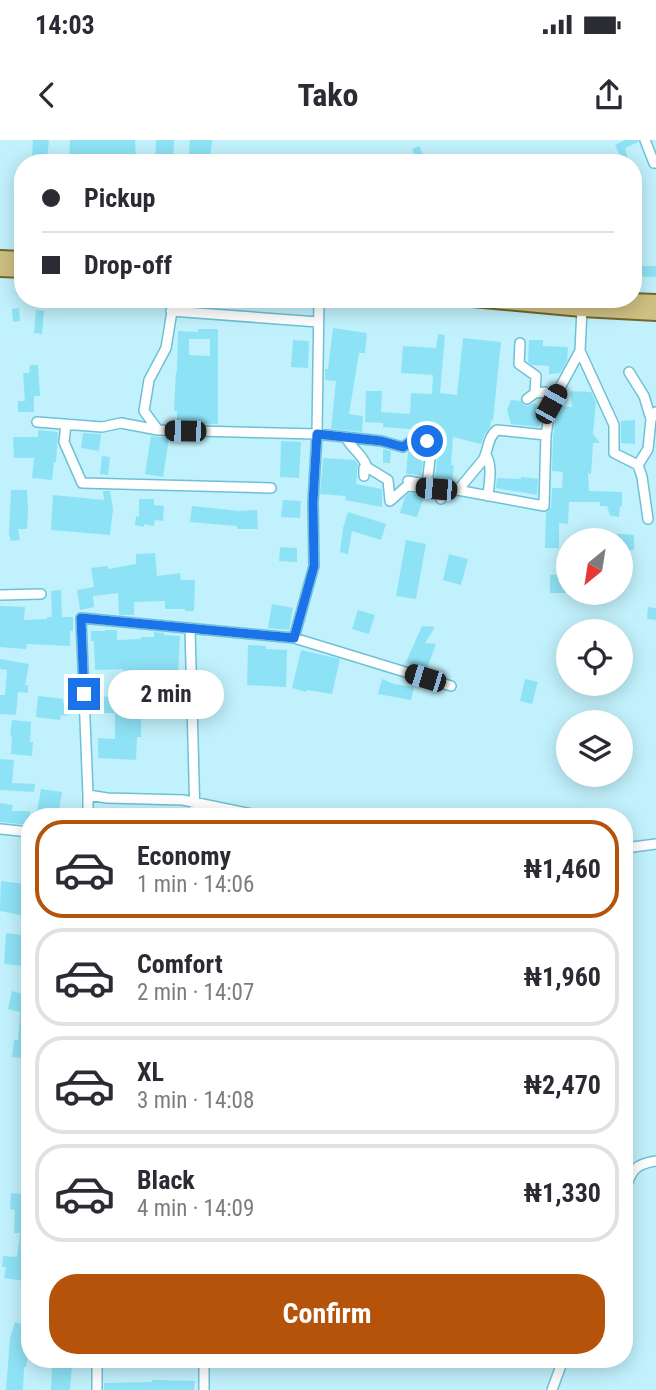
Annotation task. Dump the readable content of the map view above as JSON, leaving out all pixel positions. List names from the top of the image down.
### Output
{
  "north": "bottom left",
  "page": {
    "status": "14:03",
    "header": "Tako",
    "banner": ["Pickup", "Drop-off"],
    "bubble": "2 min",
    "list": [
      {
        "name": "Economy",
        "note": "1 min · 14:06",
        "value": "₦1,460"
      },
      {
        "name": "Comfort",
        "note": "2 min · 14:07",
        "value": "₦1,960"
      },
      {
        "name": "XL",
        "note": "3 min · 14:08",
        "value": "₦2,470"
      },
      {
        "name": "Black",
        "note": "4 min · 14:09",
        "value": "₦1,330"
      }
    ],
    "buttons": "Confirm"
  }
}
